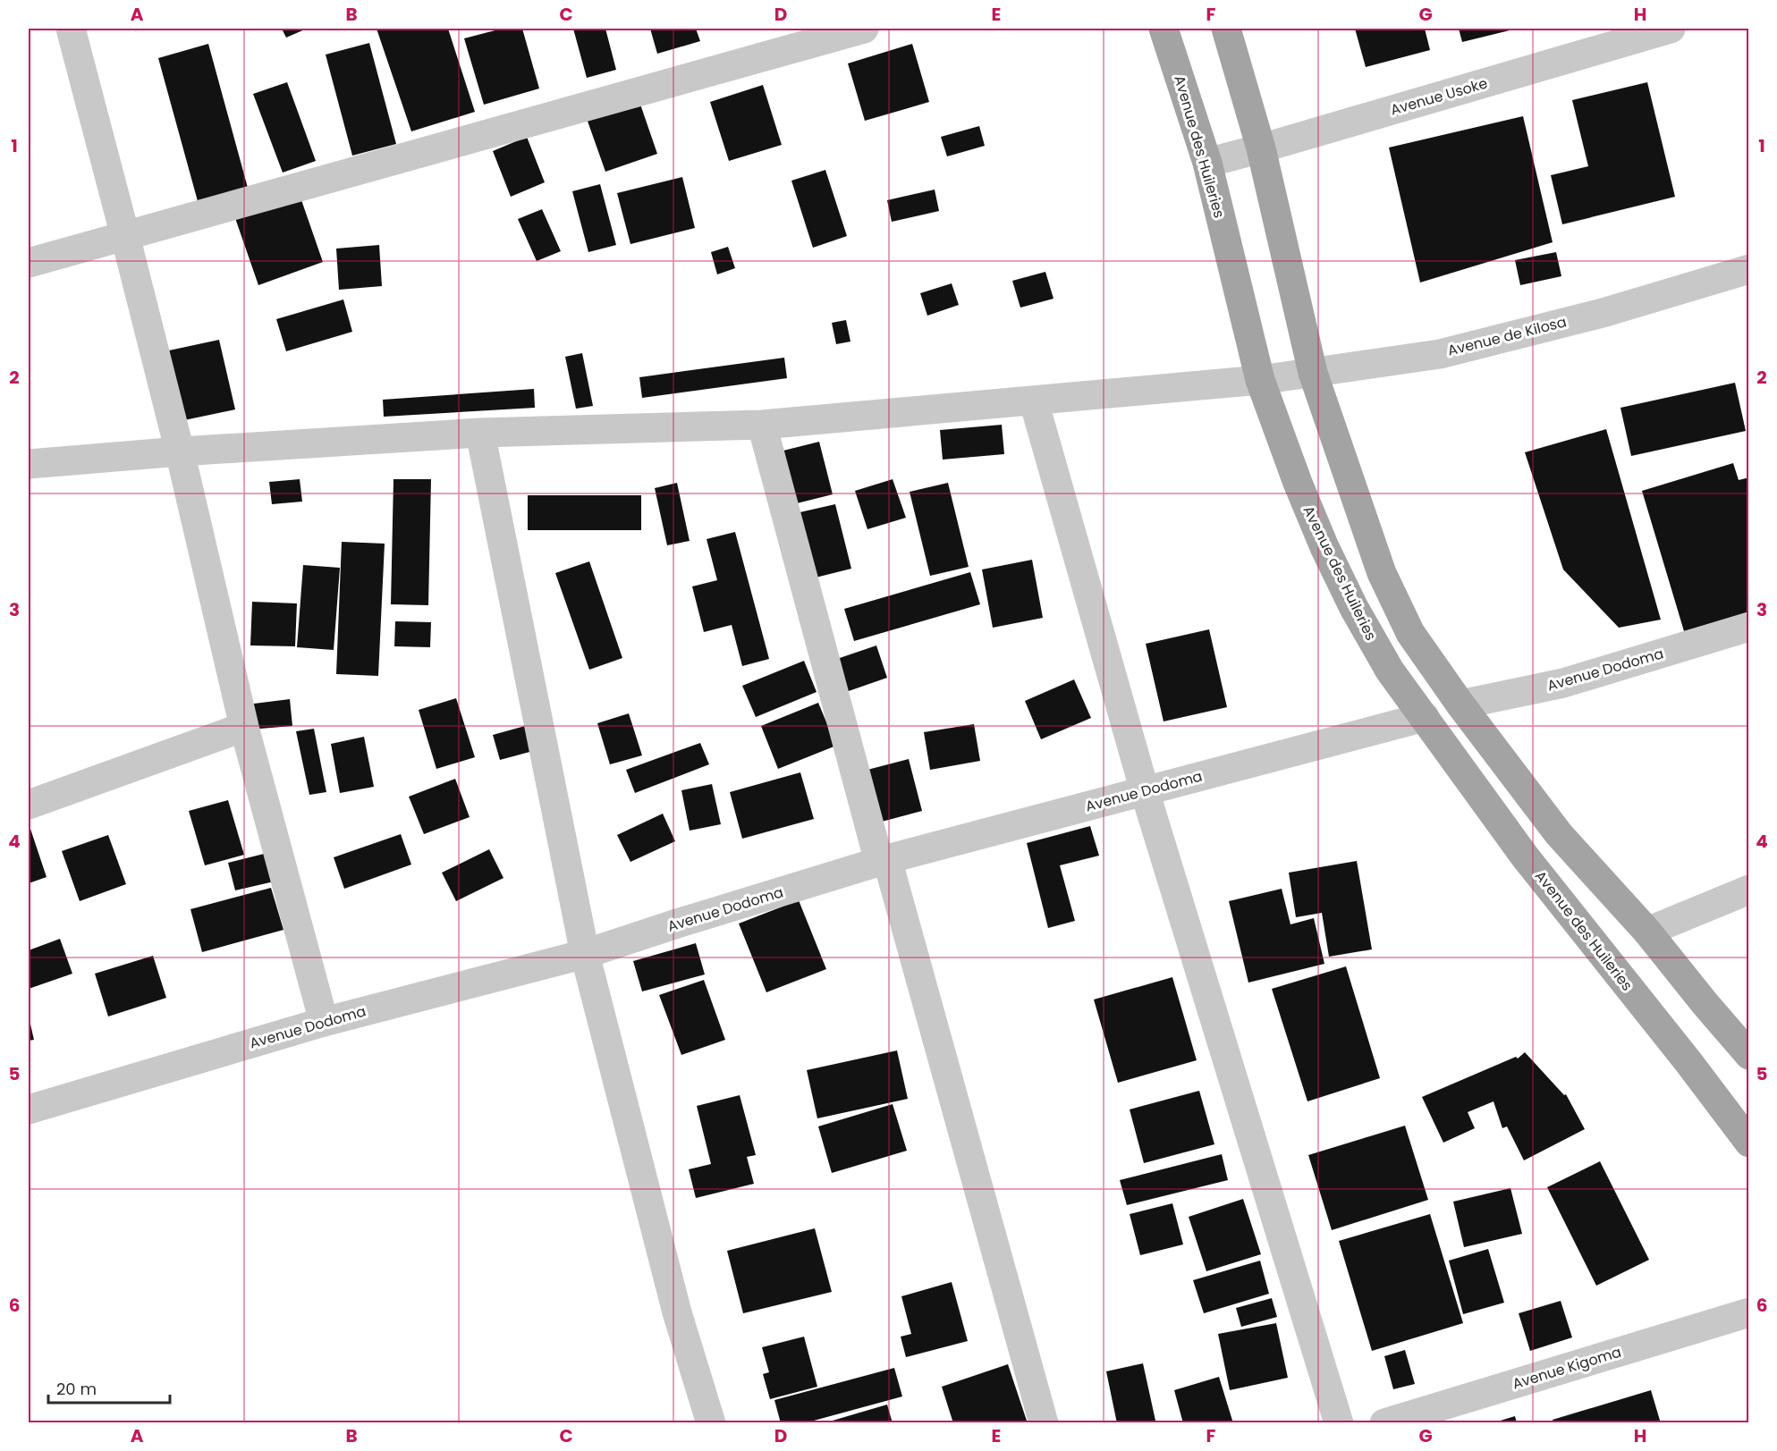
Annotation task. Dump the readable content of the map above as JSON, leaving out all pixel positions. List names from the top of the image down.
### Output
{
  "streets": {
    "main road": ["Avenue des Huileries"],
    "street": [
      "Avenue Usoke",
      "Avenue de Kilosa",
      "Avenue Dodoma",
      "Avenue Kigoma"
    ]
  },
  "crossings": [
    ["Avenue Usoke", "Avenue des Huileries"],
    ["Avenue des Huileries", "Avenue de Kilosa"],
    ["Avenue des Huileries", "Avenue Dodoma"]
  ],
  "scale_bar": "20 m",
  "grid": {
    "columns": [
      "A",
      "B",
      "C",
      "D",
      "E",
      "F",
      "G",
      "H"
    ],
    "rows": [
      "1",
      "2",
      "3",
      "4",
      "5",
      "6"
    ]
  }
}
